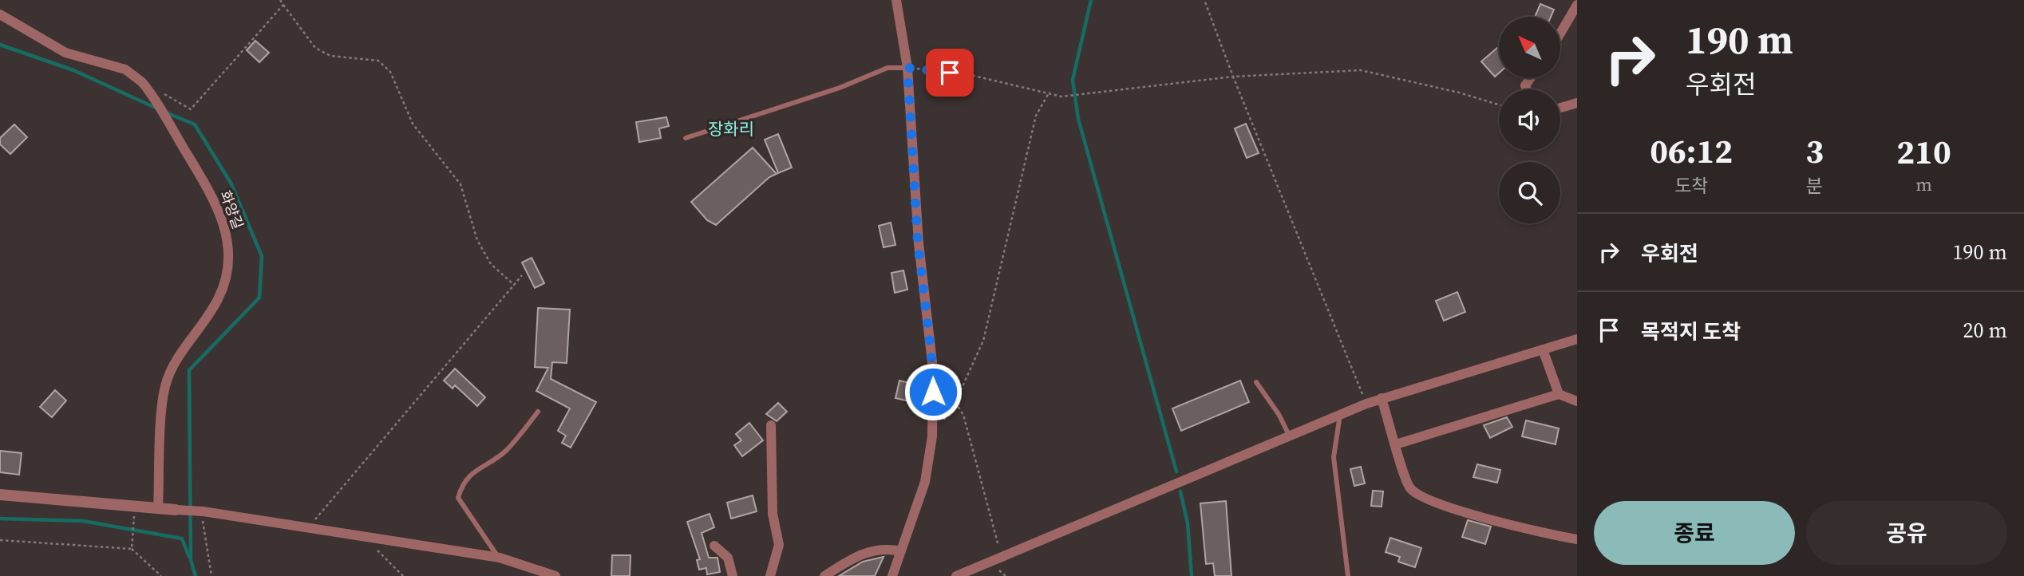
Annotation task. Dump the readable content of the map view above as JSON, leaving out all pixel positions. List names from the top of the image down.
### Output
{
  "streets": {
    "street": ["화양길"]
  },
  "districts": ["장화리"],
  "north": "top left",
  "page": {
    "turn": ["190 m", "우회전"],
    "eta": [
      "06:12",
      "도착",
      "3",
      "분",
      "210",
      "m"
    ],
    "list": [
      {
        "name": "우회전",
        "value": "190 m"
      },
      {
        "name": "목적지 도착",
        "value": "20 m"
      }
    ],
    "buttons": ["종료", "공유"]
  }
}
